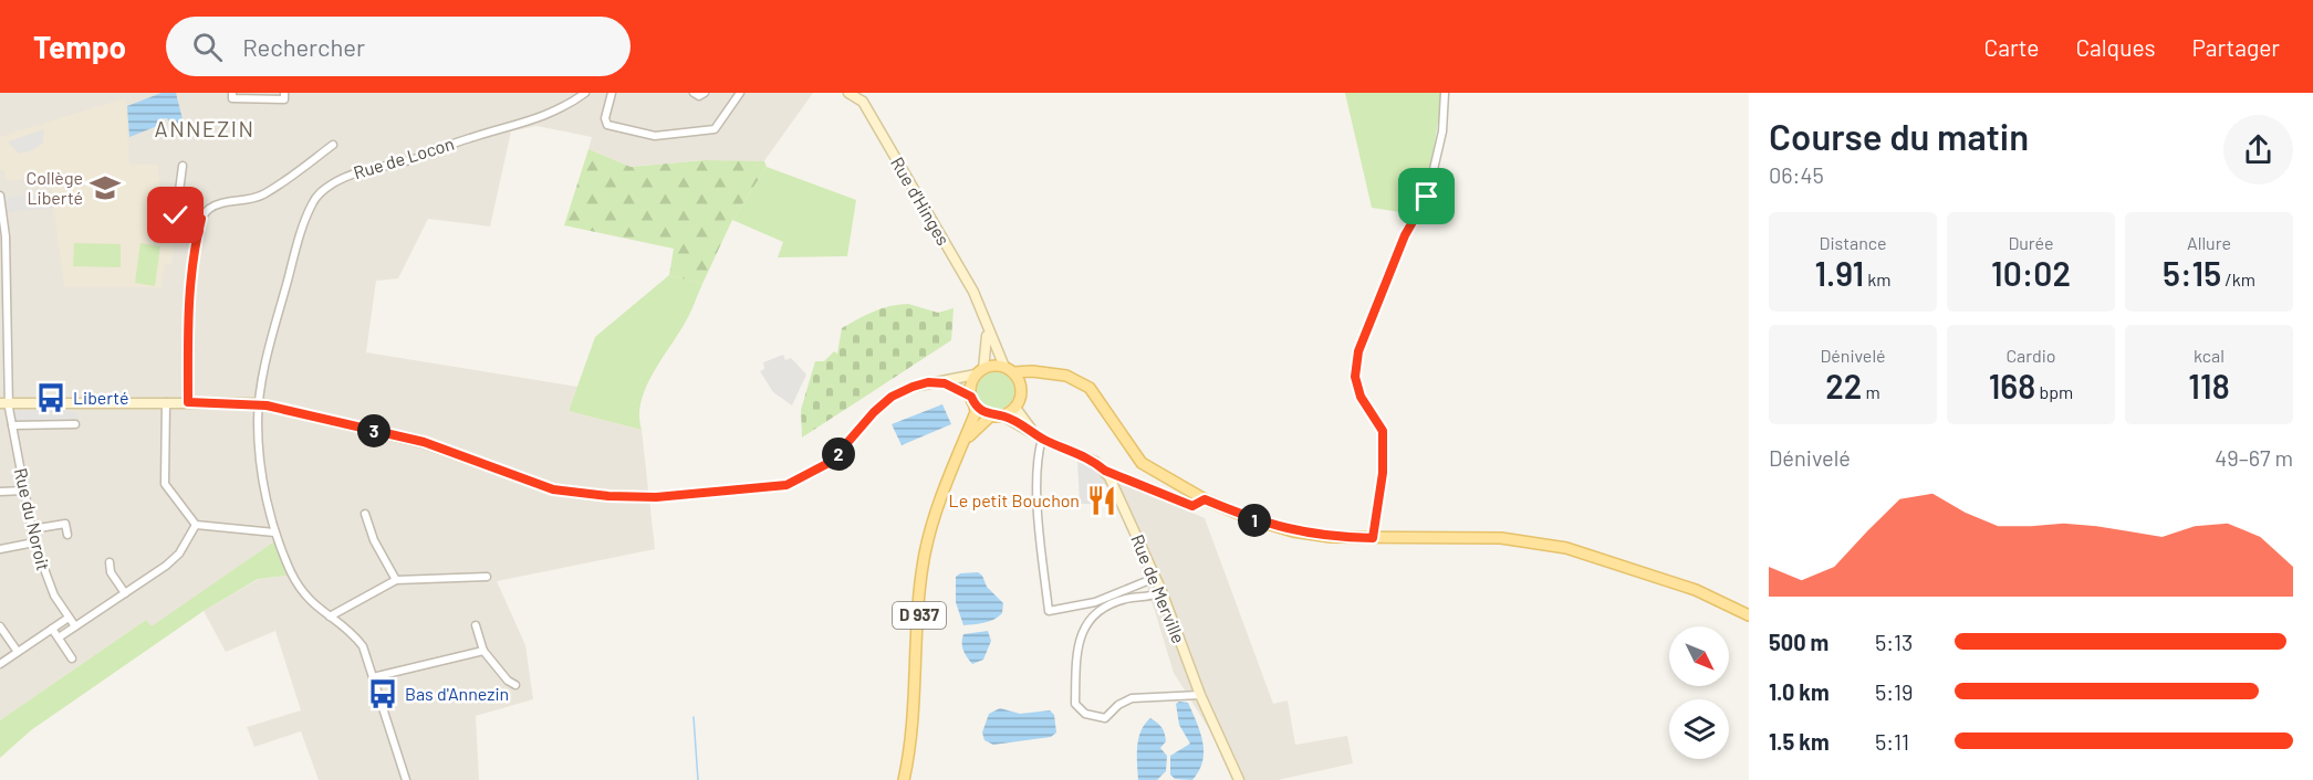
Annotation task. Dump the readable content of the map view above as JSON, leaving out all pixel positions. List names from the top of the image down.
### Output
{
  "streets": {
    "main road": ["Rue d'Hinges", "Rue de Merville", "D 937"],
    "street": ["Rue de Locon", "Rue du Noroit"]
  },
  "crossings": [
    ["Rue d'Hinges", "D 937"]
  ],
  "districts": ["ANNEZIN"],
  "places": {
    "school or university": ["Collège Liberté"],
    "bus stop": ["Liberté", "Bas d'Annezin"],
    "restaurant": ["Le petit Bouchon"]
  },
  "north": "bottom right",
  "page": {
    "header": "Tempo",
    "search": "Rechercher",
    "nav": ["Carte", "Calques", "Partager"],
    "heading": ["Course du matin", "06:45"],
    "stats": [
      ["Distance", "1.91 km"],
      ["Durée", "10:02"],
      ["Allure", "5:15 /km"],
      ["Dénivelé", "22 m"],
      ["Cardio", "168 bpm"],
      ["kcal", "118"]
    ],
    "pins": ["3", "2", "1"],
    "chart": ["Dénivelé", "49–67 m"],
    "list": [
      {
        "name": "500 m",
        "note": "5:13"
      },
      {
        "name": "1.0 km",
        "note": "5:19"
      },
      {
        "name": "1.5 km",
        "note": "5:11"
      }
    ]
  }
}
